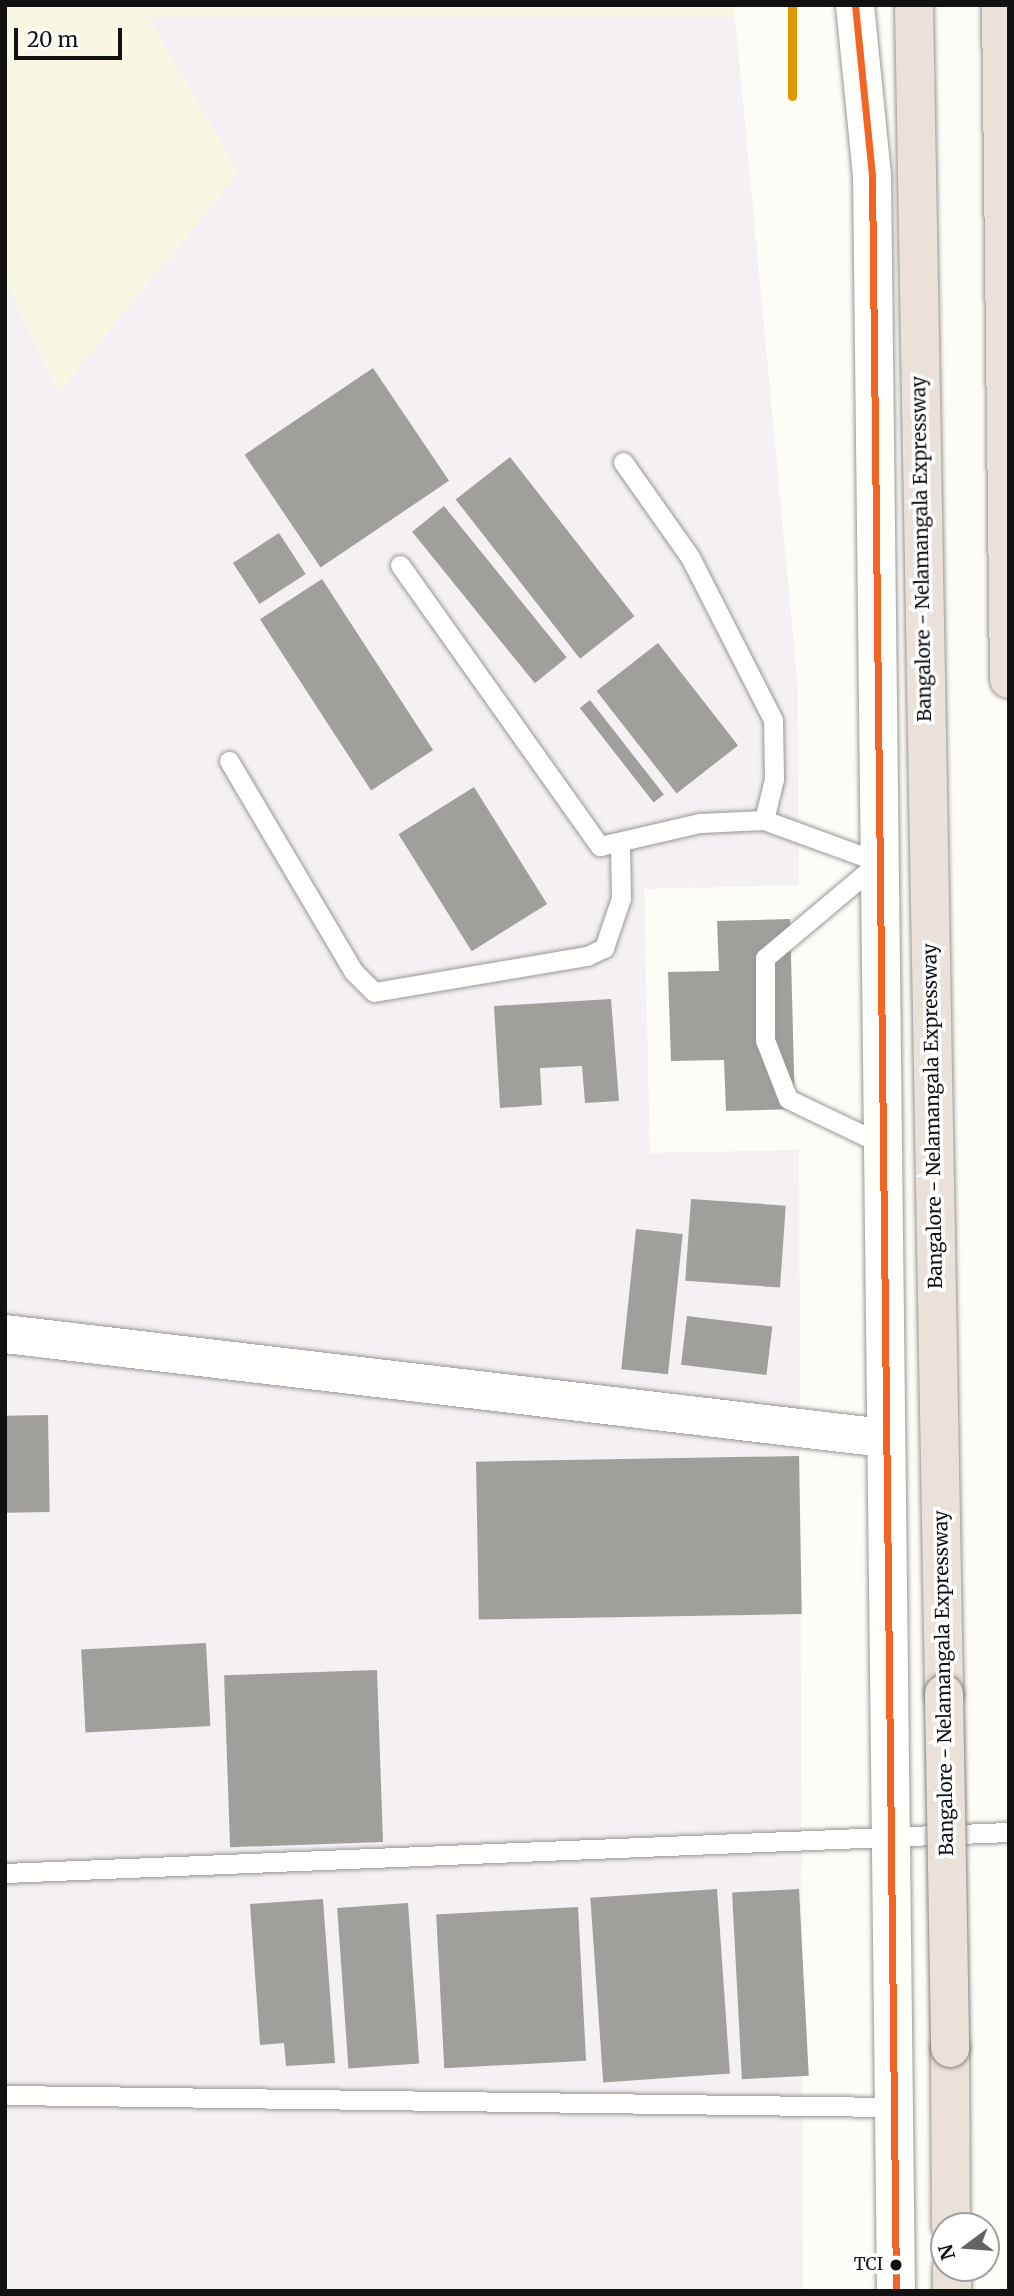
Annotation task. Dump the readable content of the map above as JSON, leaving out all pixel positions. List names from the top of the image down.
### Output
{
  "streets": {
    "highway": ["Bangalore - Nelamangala Expressway"]
  },
  "places": ["TCI"],
  "scale_bar": "20 m",
  "north": "left"
}
